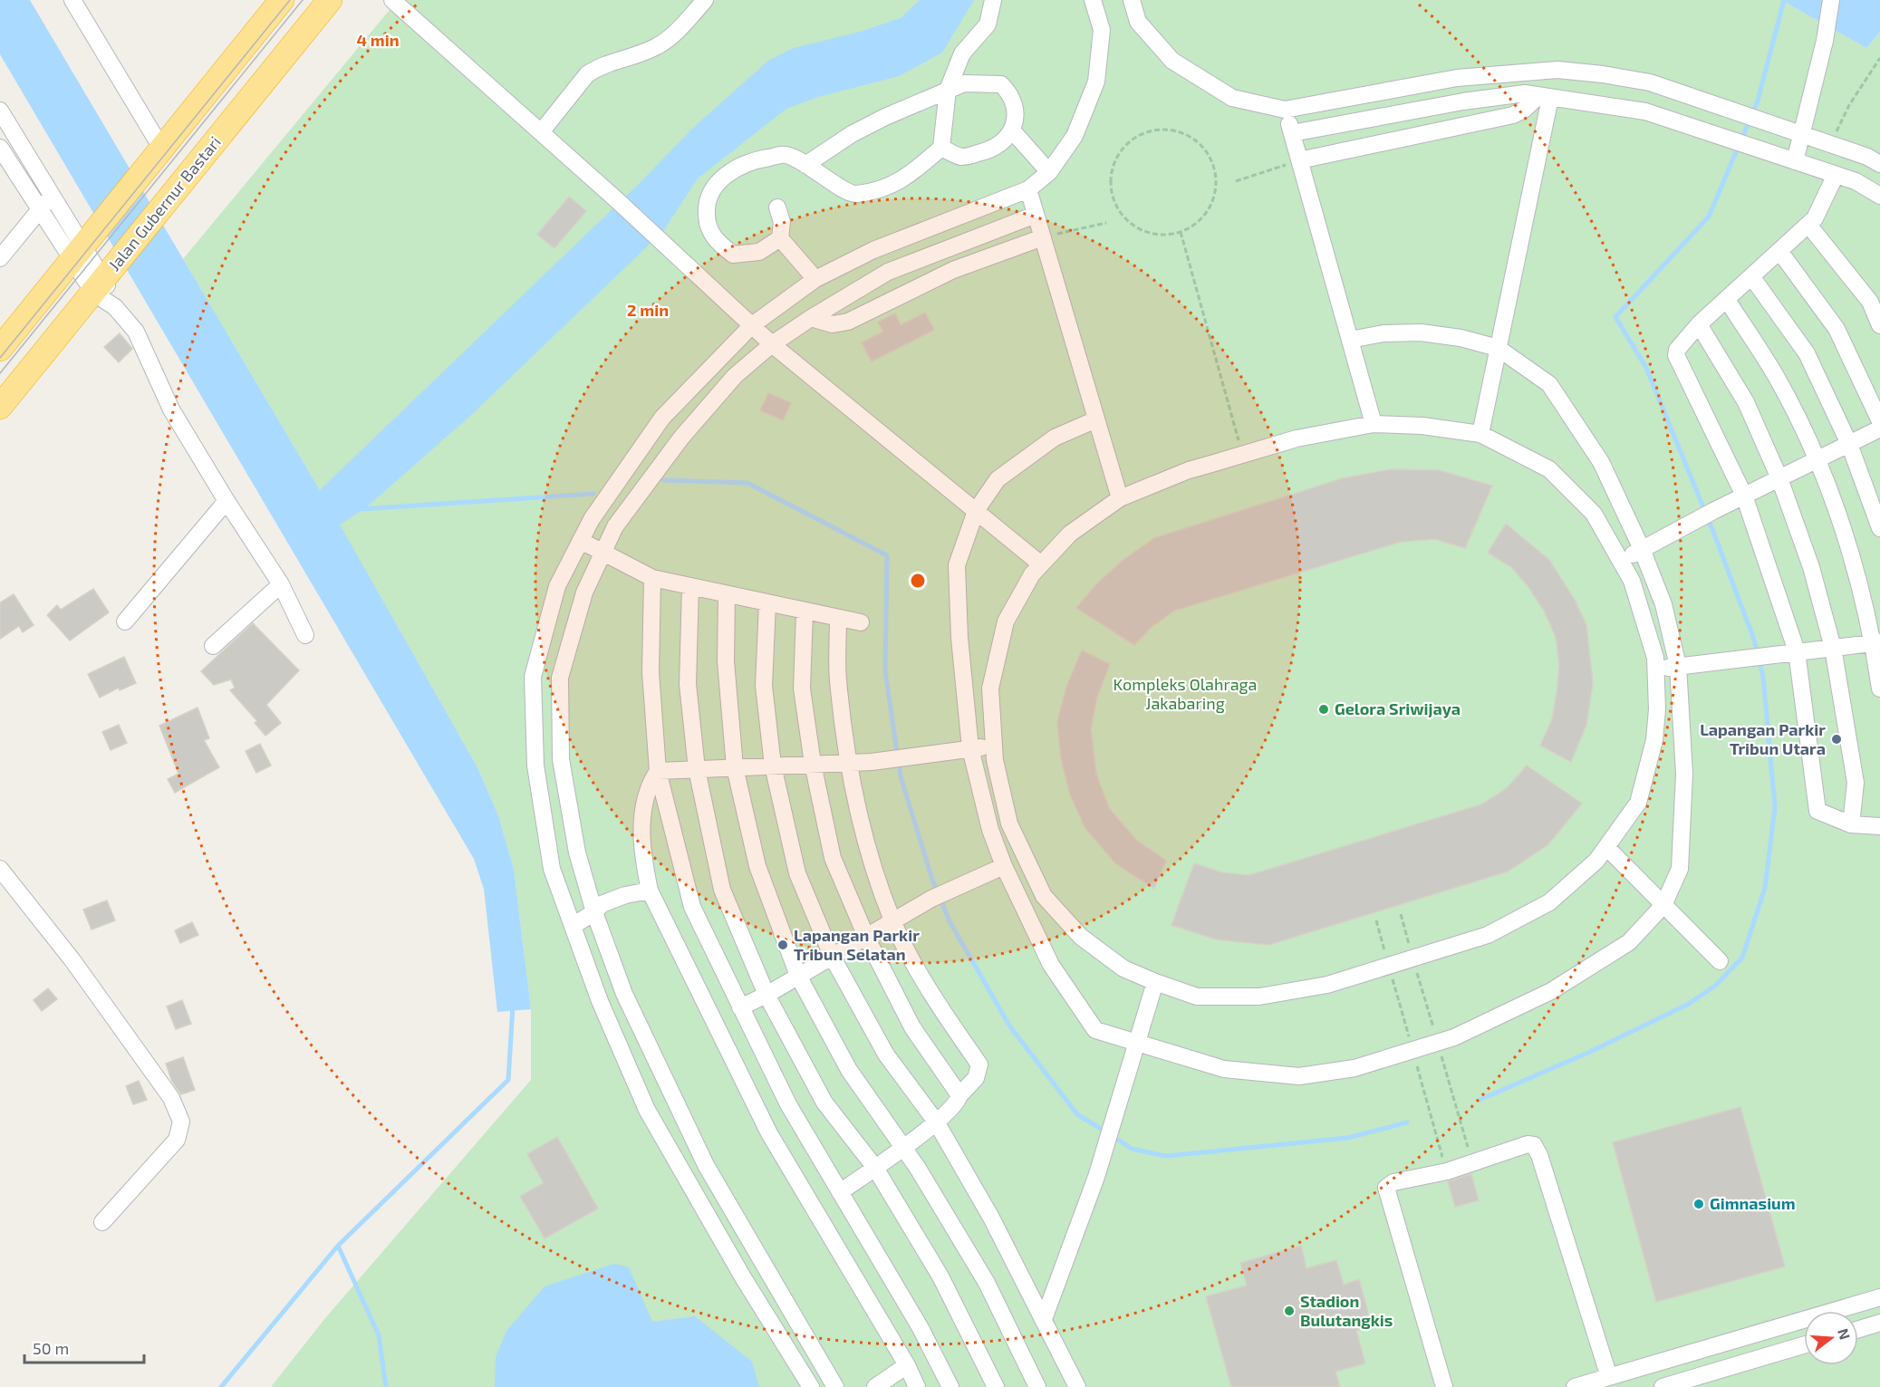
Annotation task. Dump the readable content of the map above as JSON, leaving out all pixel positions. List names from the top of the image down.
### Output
{
  "streets": {
    "highway": ["Jalan Gubernur Bastari"]
  },
  "parks": ["Kompleks Olahraga Jakabaring"],
  "places": [
    "Gelora Sriwijaya",
    "Lapangan Parkir Tribun Utara",
    "Lapangan Parkir Tribun Selatan",
    "Gimnasium",
    "Stadion Bulutangkis"
  ],
  "scale_bar": "50 m",
  "north": "right",
  "rings": ["4 min", "2 min"]
}
